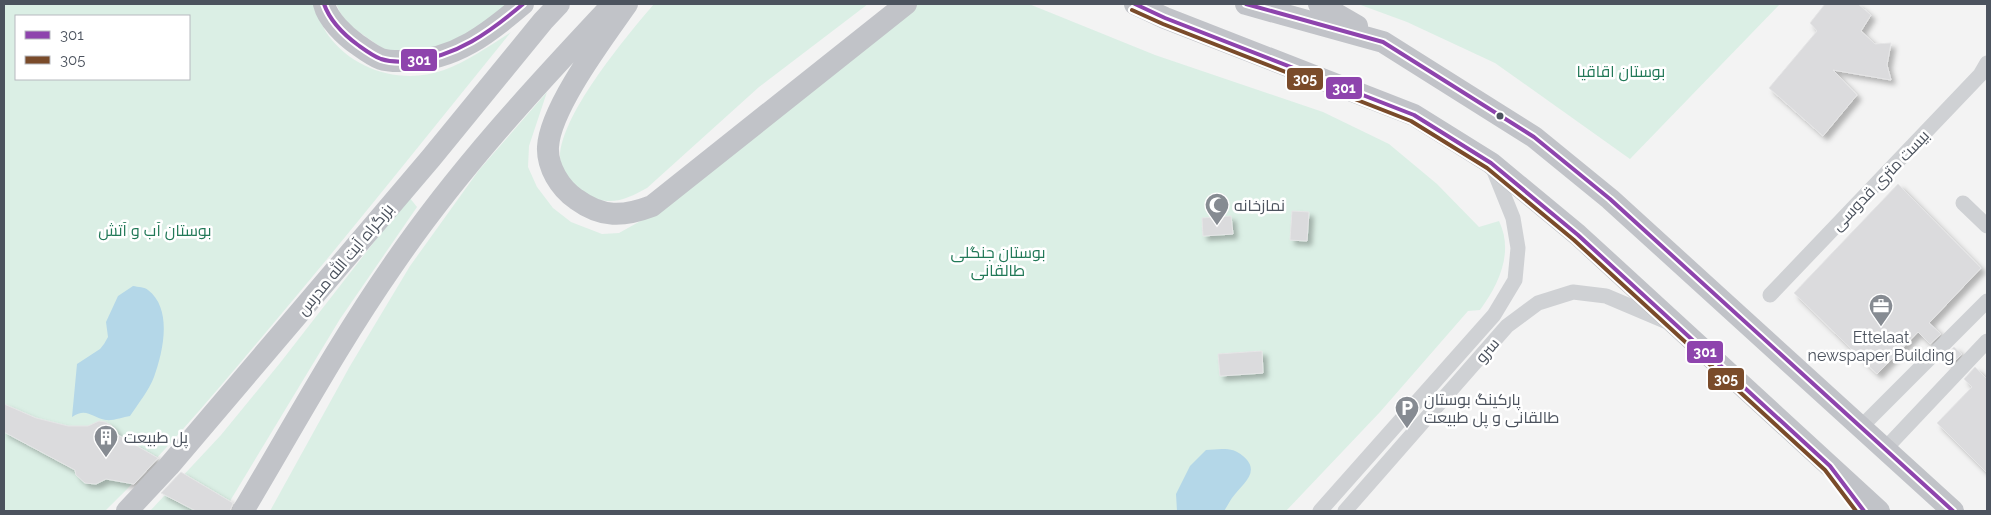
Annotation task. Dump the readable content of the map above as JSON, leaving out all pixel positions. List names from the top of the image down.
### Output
{
  "streets": {
    "highway": ["بزرگراه آیت الله مدرس"],
    "street": ["بیست متری قدوسی", "سرو"]
  },
  "parks": ["بوستان اقاقیا", "بوستان آب و آتش", "بوستان جنگلی طالقانی"],
  "places": {
    "mosque": ["نمازخانه"],
    "office": ["Ettelaat newspaper Building"],
    "parking": ["پارکینگ بوستان طالقانی و پل طبیعت"],
    "building": ["پل طبیعت"]
  },
  "lines": ["transit line 301", "transit line 305"],
  "legend": ["301", "305"]
}
